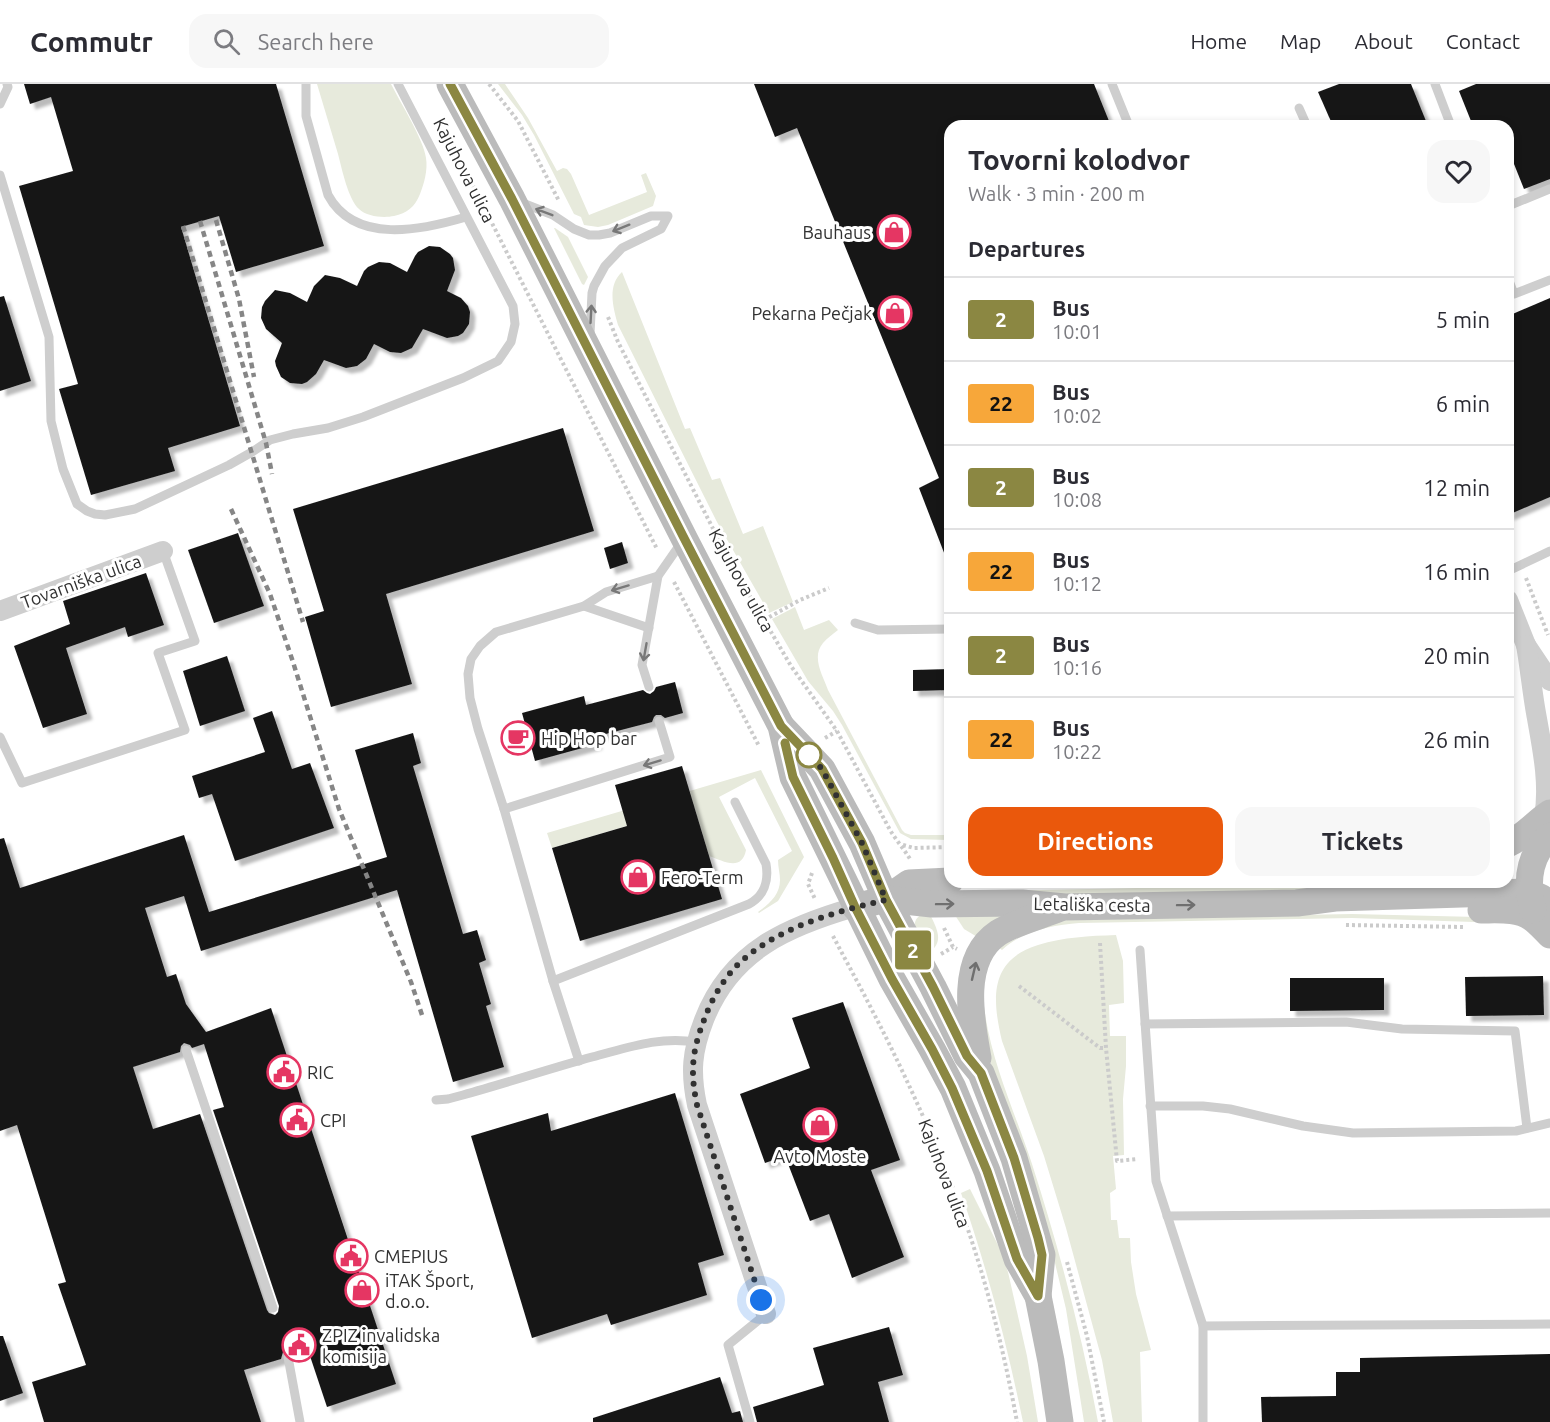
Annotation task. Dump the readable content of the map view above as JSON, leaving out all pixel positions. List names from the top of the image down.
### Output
{
  "streets": {
    "main road": ["Kajuhova ulica", "Letališka cesta"],
    "street": ["Tovarniška ulica"]
  },
  "crossings": [
    ["Kajuhova ulica", "Letališka cesta"]
  ],
  "one_way": ["Letališka cesta"],
  "places": {
    "shop": [
      "Bauhaus",
      "Pekarna Pečjak",
      "Fero-Term",
      "Avto Moste",
      "iTAK Šport, d.o.o."
    ],
    "cafe": ["Hip Hop bar"],
    "public building": [
      "RIC",
      "CPI",
      "CMEPIUS",
      "ZPIZ invalidska komisija"
    ]
  },
  "lines": ["bus line 2"],
  "page": {
    "header": "Commutr",
    "search": "Search here",
    "nav": [
      "Home",
      "Map",
      "About",
      "Contact"
    ],
    "on_map": "2",
    "heading": [
      ["Tovorni kolodvor", "Walk · 3 min · 200 m"],
      "Departures"
    ],
    "list": [
      {
        "mark": "2",
        "name": "Bus",
        "note": "10:01",
        "value": "5 min"
      },
      {
        "mark": "22",
        "name": "Bus",
        "note": "10:02",
        "value": "6 min"
      },
      {
        "mark": "2",
        "name": "Bus",
        "note": "10:08",
        "value": "12 min"
      },
      {
        "mark": "22",
        "name": "Bus",
        "note": "10:12",
        "value": "16 min"
      },
      {
        "mark": "2",
        "name": "Bus",
        "note": "10:16",
        "value": "20 min"
      },
      {
        "mark": "22",
        "name": "Bus",
        "note": "10:22",
        "value": "26 min"
      }
    ],
    "buttons": ["Directions", "Tickets"]
  }
}
